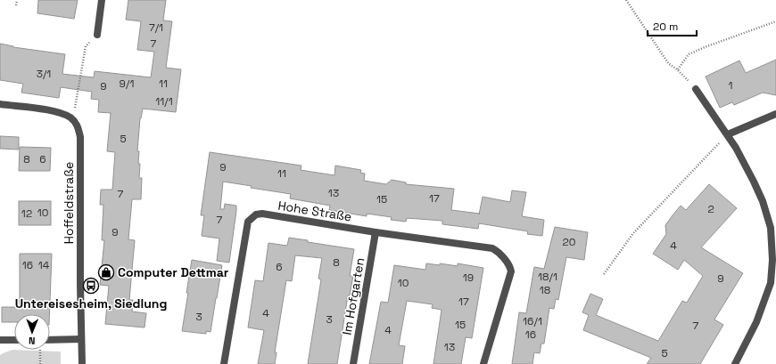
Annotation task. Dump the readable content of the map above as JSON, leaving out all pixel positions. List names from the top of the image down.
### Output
{
  "streets": {
    "street": ["Hoffeldstraße", "Hohe Straße", "Im Hofgarten"]
  },
  "crossings": [
    ["Hohe Straße", "Im Hofgarten"]
  ],
  "places": {
    "shop": ["Computer Dettmar"],
    "bus stop": ["Untereisesheim, Siedlung"]
  },
  "house_numbers": [
    "7/1",
    "7",
    "3/1",
    "9/1",
    "11",
    "1",
    "9",
    "11/1",
    "5",
    "8",
    "6",
    "9",
    "11",
    "13",
    "7",
    "17",
    "15",
    "2",
    "10",
    "12",
    "7",
    "9",
    "20",
    "4",
    "8",
    "16",
    "14",
    "6",
    "18/1",
    "19",
    "9",
    "10",
    "18",
    "17",
    "4",
    "3",
    "3",
    "16/1",
    "15",
    "7",
    "4",
    "16",
    "13",
    "5"
  ],
  "scale_bar": "20 m",
  "north": "bottom"
}
